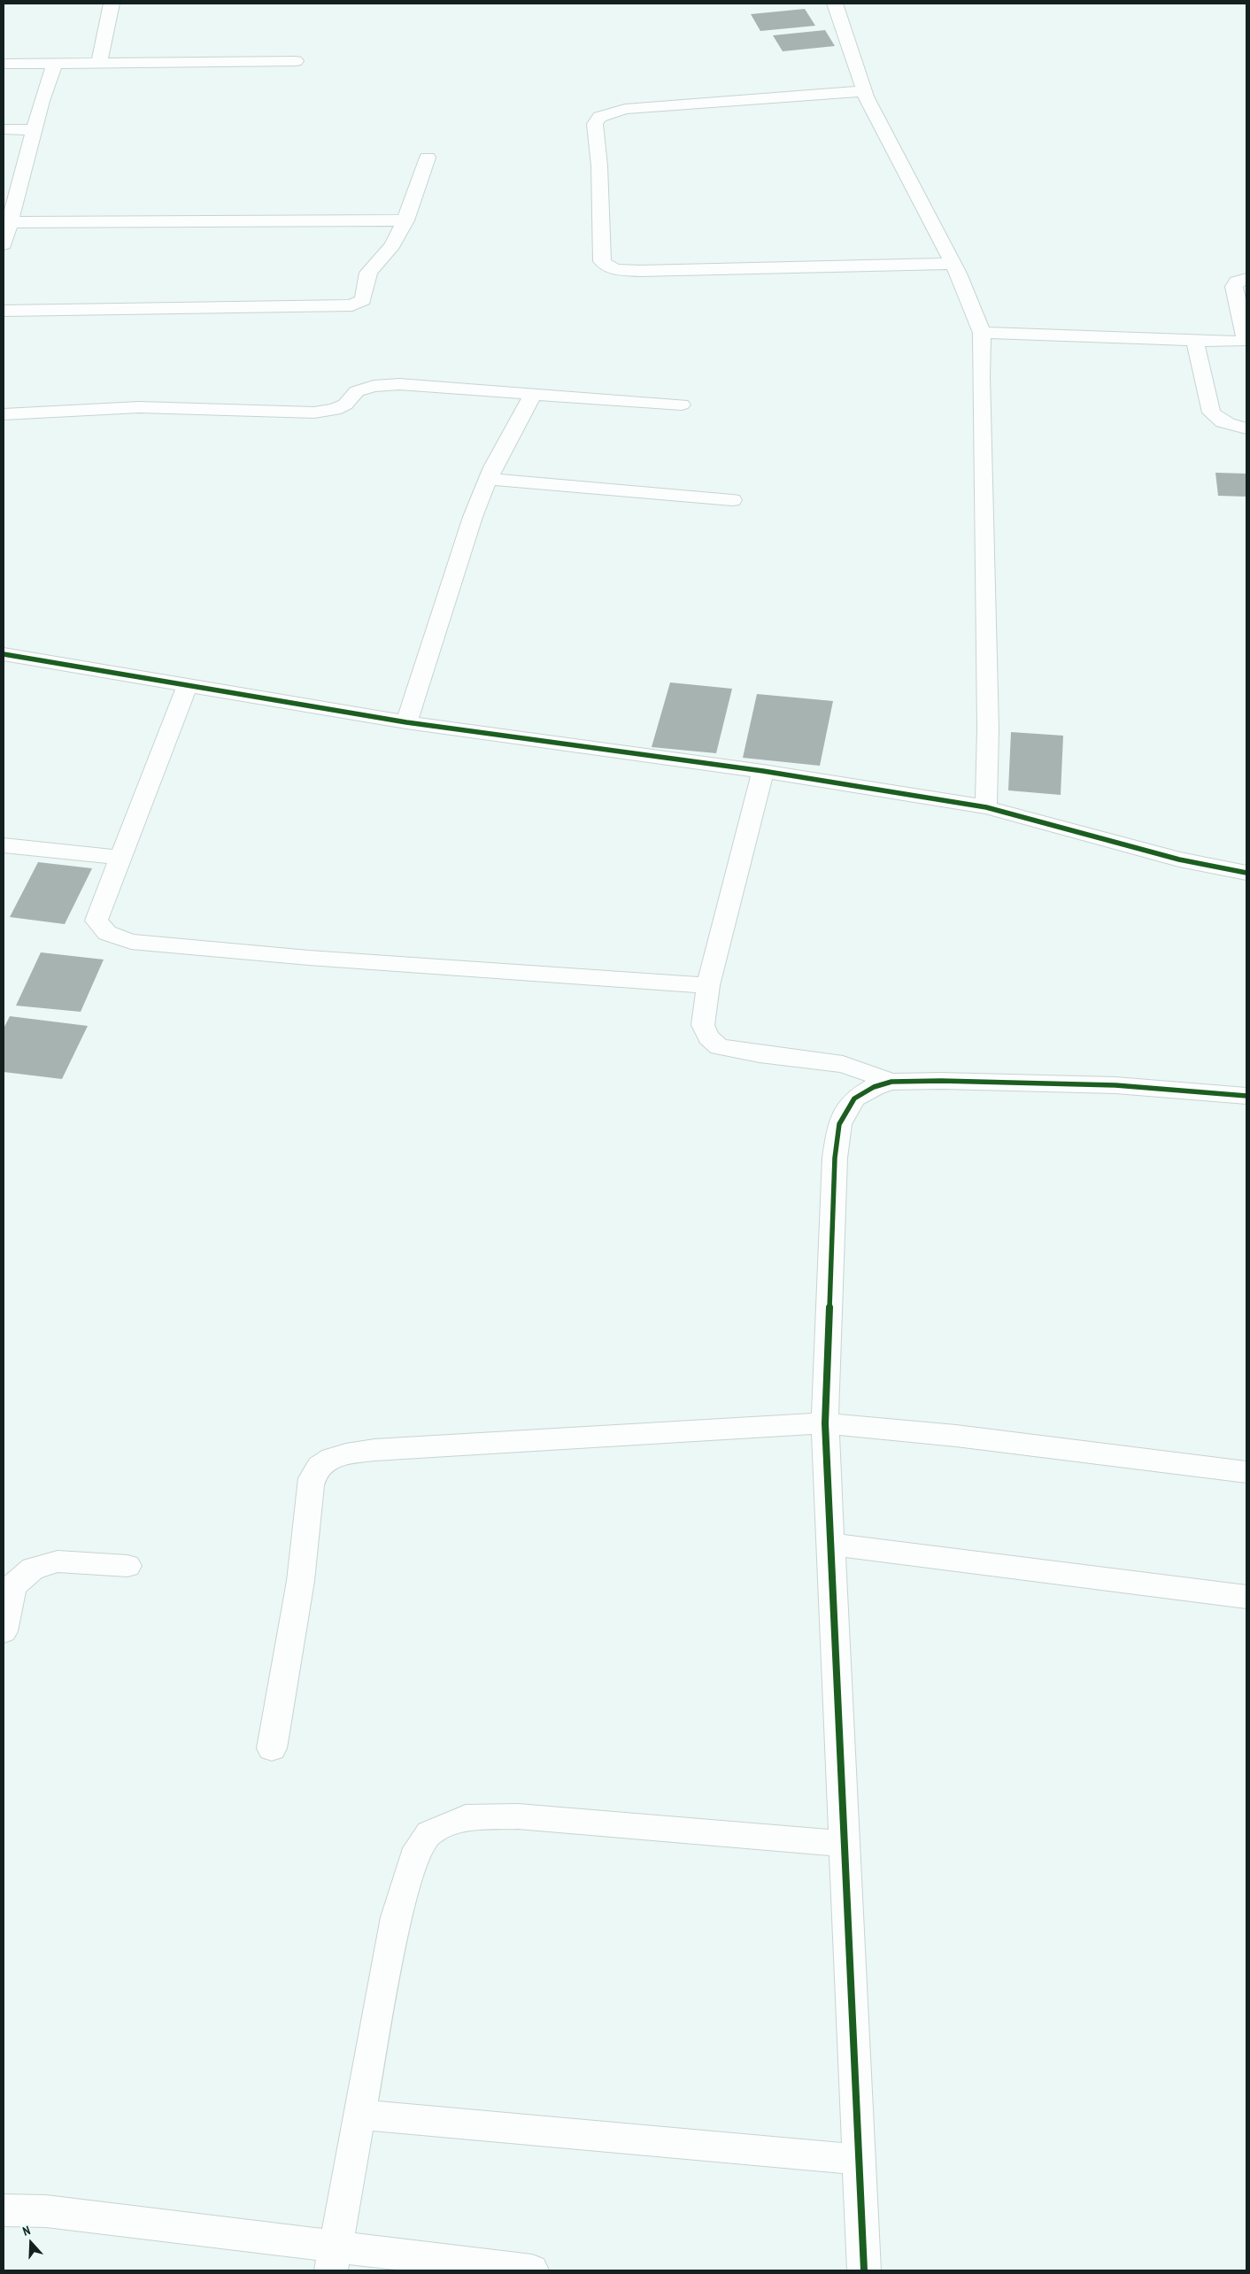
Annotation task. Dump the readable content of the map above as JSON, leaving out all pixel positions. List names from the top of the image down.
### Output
{
  "north": "top"
}
